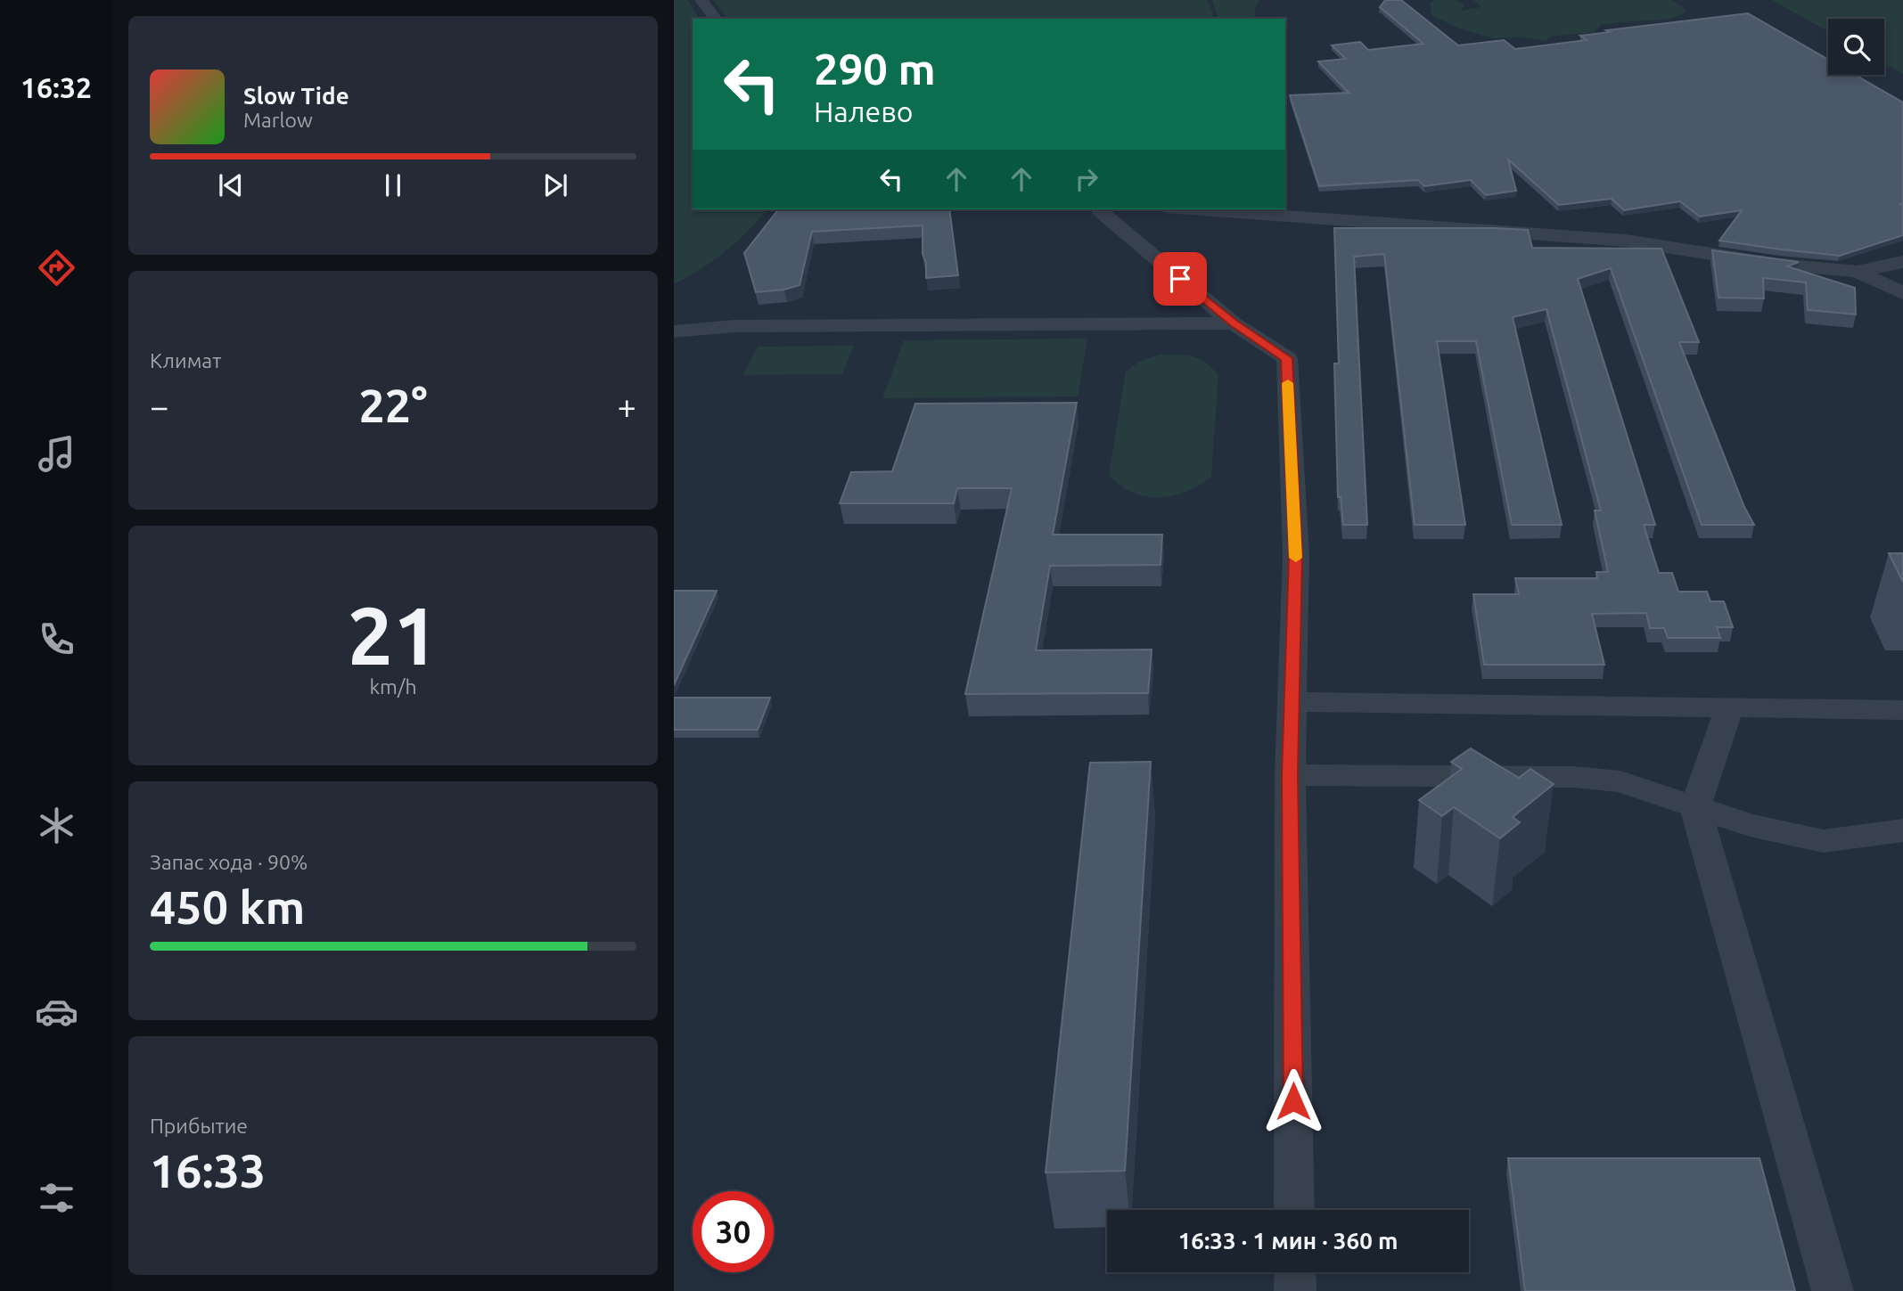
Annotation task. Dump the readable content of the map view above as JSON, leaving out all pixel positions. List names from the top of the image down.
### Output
{
  "page": {
    "tabs": "16:32",
    "turn": ["290 m", "Налево"],
    "song": ["Slow Tide", "Marlow"],
    "tile": [
      "Климат",
      ["21", "km/h"],
      ["Запас хода · 90%", "450 km"],
      ["Прибытие", "16:33"]
    ],
    "heat": ["−", "22°", "+"],
    "limit": "30",
    "trip": "16:33 · 1 мин · 360 m"
  }
}
